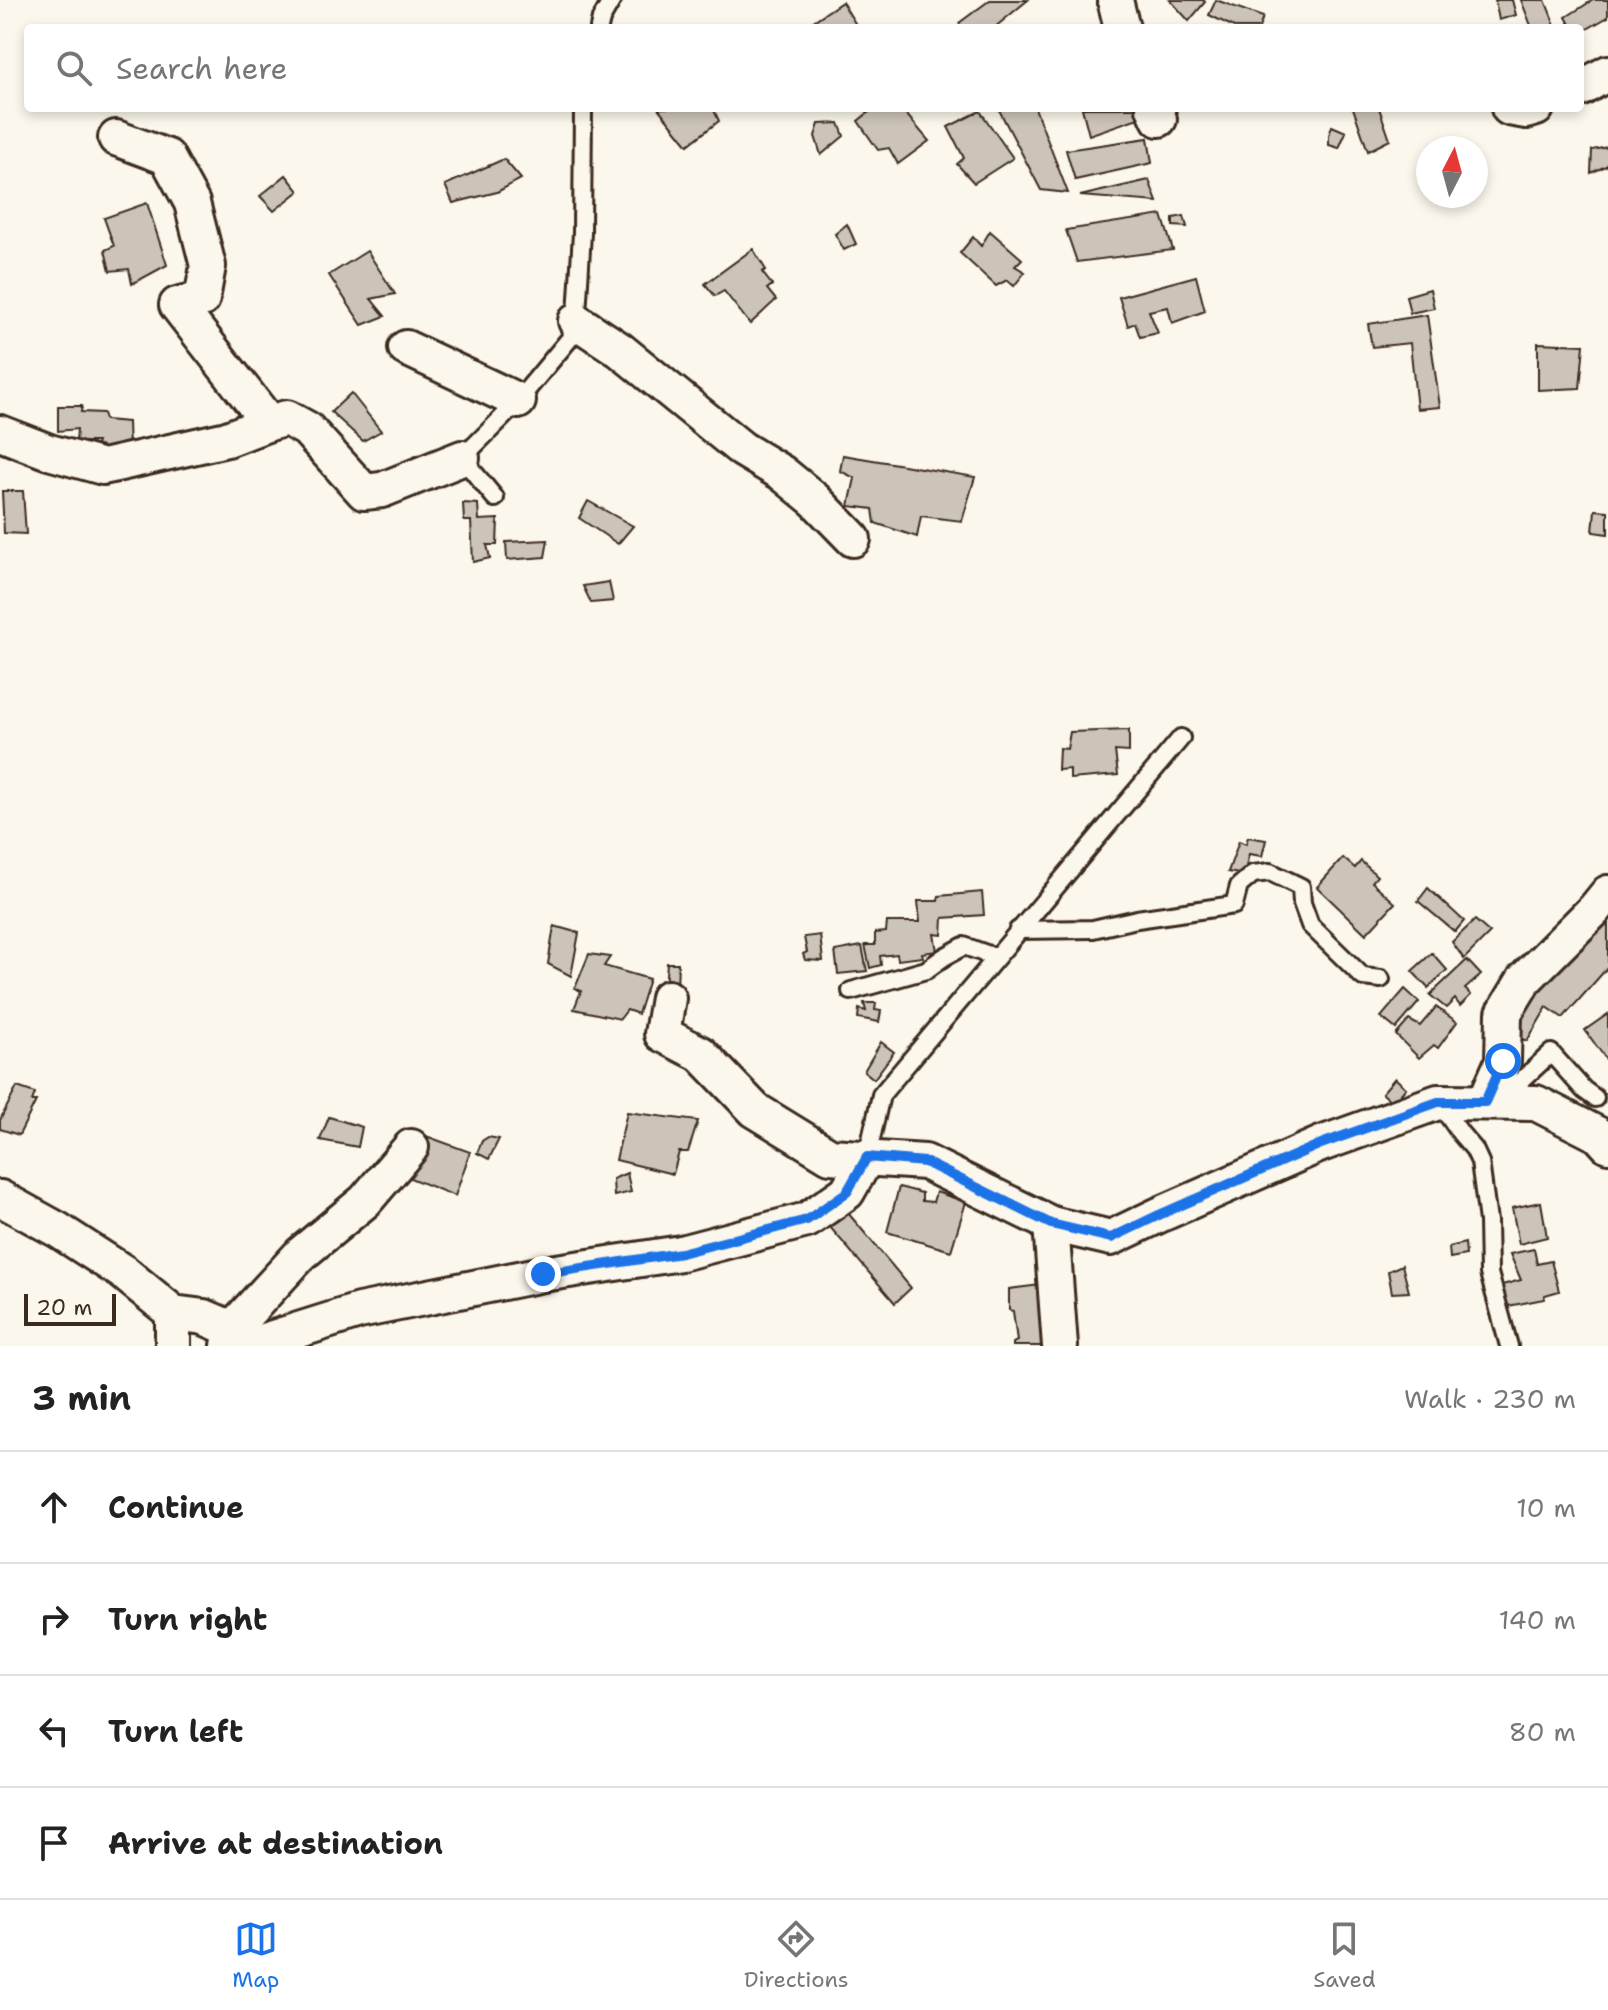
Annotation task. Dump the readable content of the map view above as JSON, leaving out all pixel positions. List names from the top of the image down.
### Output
{
  "scale_bar": "20 m",
  "north": "top",
  "page": {
    "search": "Search here",
    "scale": "20 m",
    "heading": ["3 min", "Walk · 230 m"],
    "list": [
      ["Continue", "10 m"],
      ["Turn right", "140 m"],
      ["Turn left", "80 m"],
      "Arrive at destination"
    ],
    "nav": ["Map", "Directions", "Saved"]
  }
}
